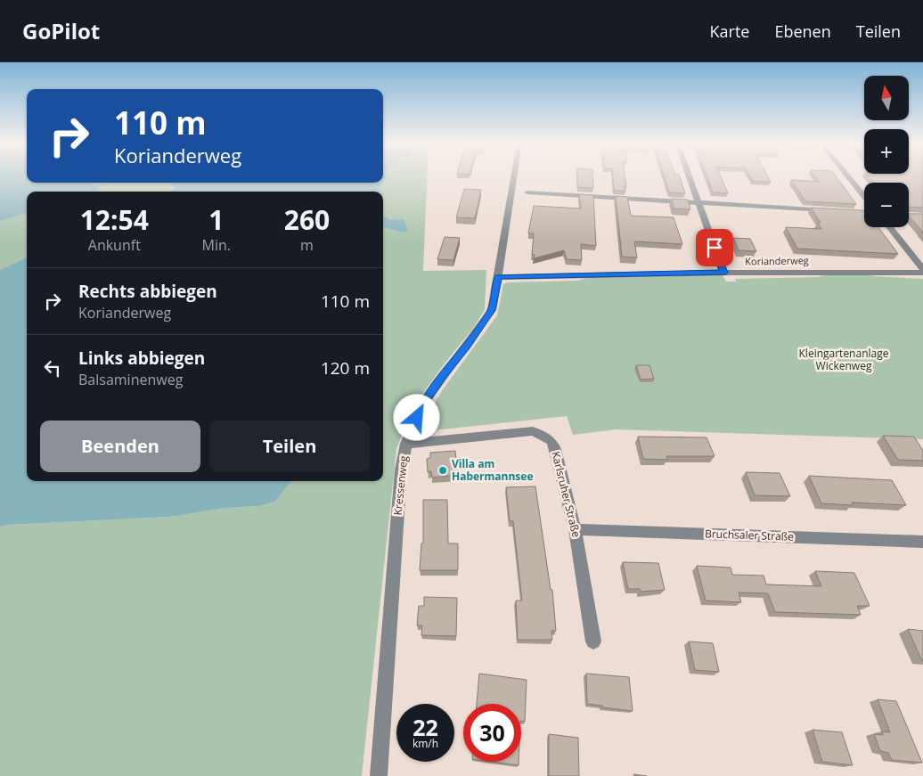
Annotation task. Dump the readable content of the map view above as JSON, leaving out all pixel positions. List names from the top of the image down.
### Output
{
  "streets": {
    "street": [
      "Korianderweg",
      "Kressenweg",
      "Karlsruher Straße",
      "Bruchsaler Straße"
    ]
  },
  "crossings": [
    ["Korianderweg", "Kressenweg"],
    ["Kressenweg", "Karlsruher Straße"],
    ["Karlsruher Straße", "Bruchsaler Straße"]
  ],
  "parks": ["Kleingartenanlage Wickenweg"],
  "places": ["Villa am Habermannsee"],
  "north": "top",
  "page": {
    "header": "GoPilot",
    "nav": ["Karte", "Ebenen", "Teilen"],
    "map_buttons": ["+", "−"],
    "turn": ["110 m", "Korianderweg"],
    "eta": [
      "12:54",
      "Ankunft",
      "1",
      "Min.",
      "260",
      "m"
    ],
    "list": [
      {
        "name": "Rechts abbiegen",
        "note": "Korianderweg",
        "value": "110 m"
      },
      {
        "name": "Links abbiegen",
        "note": "Balsaminenweg",
        "value": "120 m"
      }
    ],
    "buttons": ["Beenden", "Teilen"],
    "speed": "22 km/h",
    "limit": "30"
  }
}
